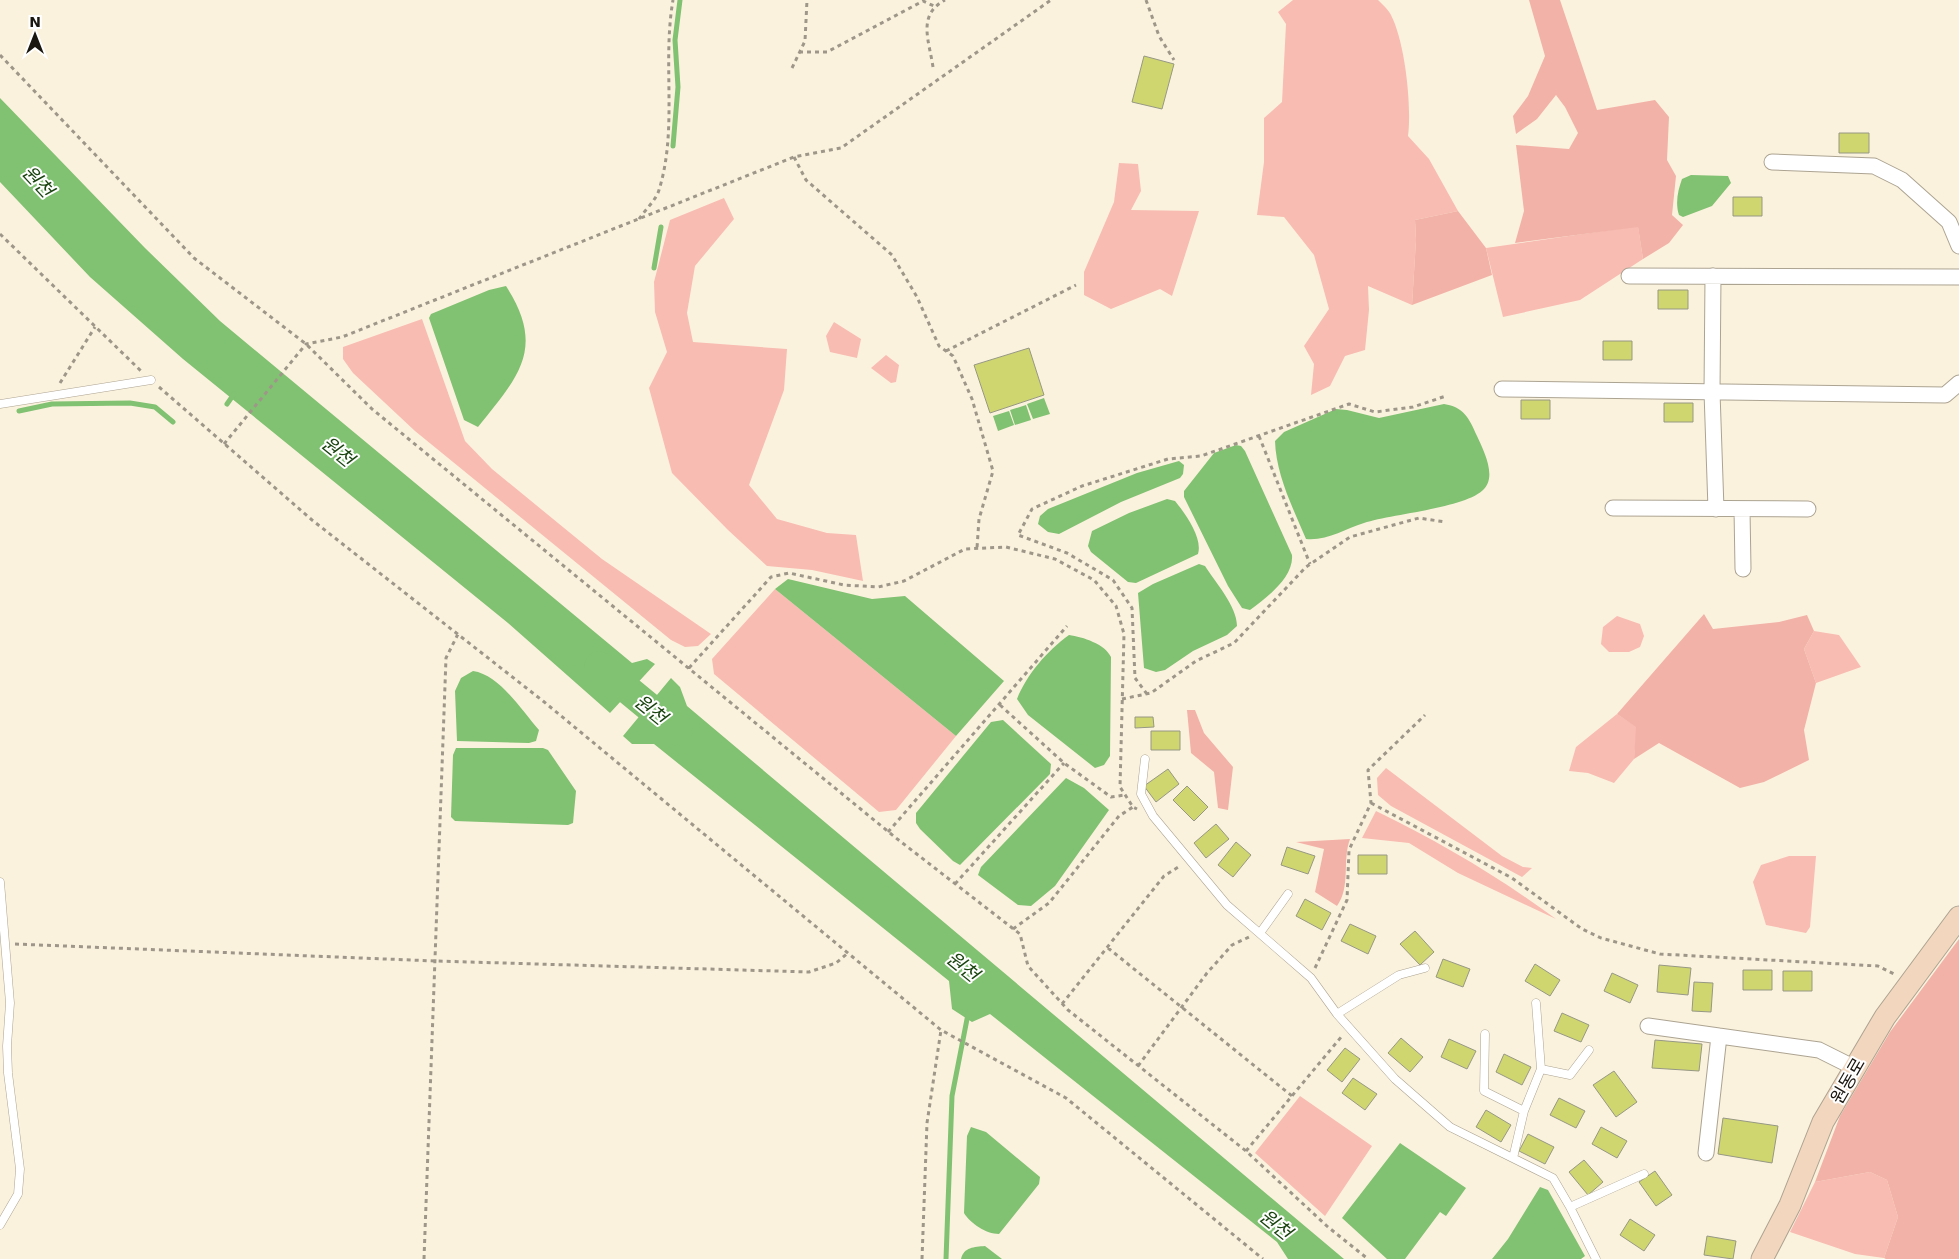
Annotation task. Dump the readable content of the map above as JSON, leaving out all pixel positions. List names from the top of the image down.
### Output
{
  "streets": {
    "street": ["원동로"]
  },
  "water": ["원천"],
  "north": "top"
}
